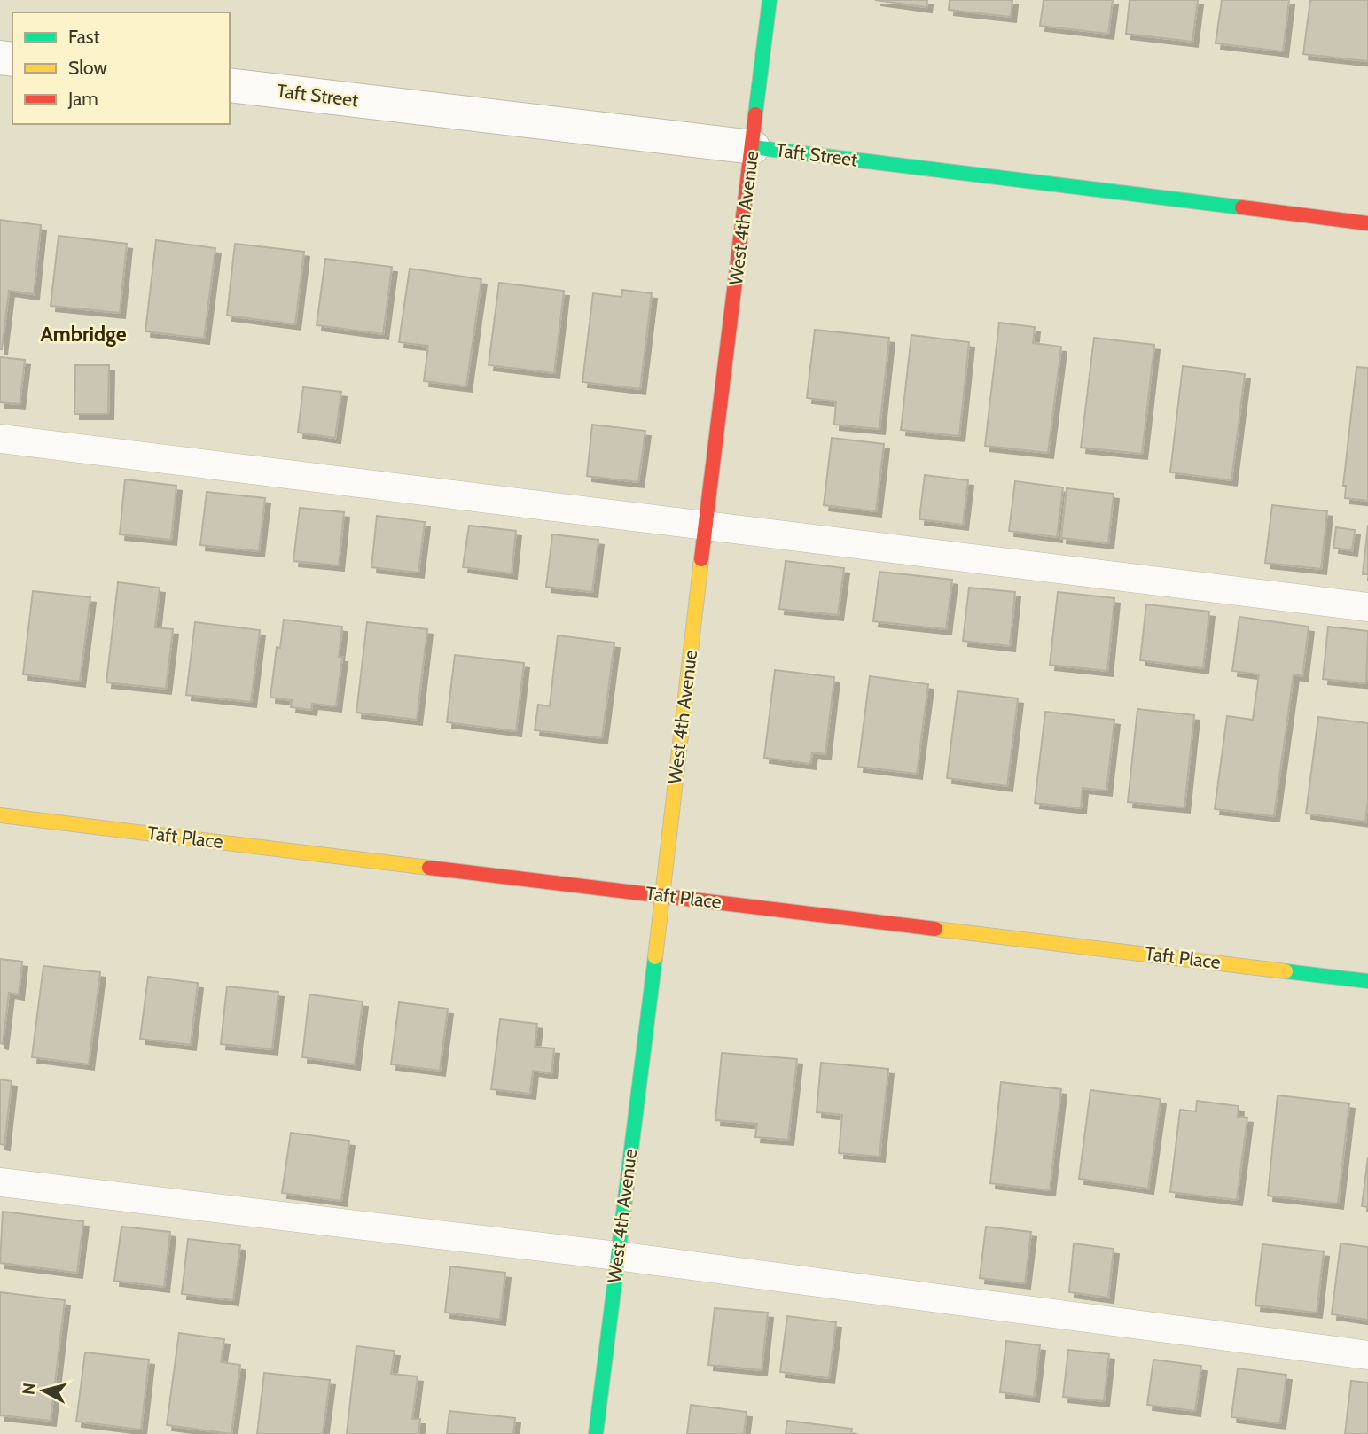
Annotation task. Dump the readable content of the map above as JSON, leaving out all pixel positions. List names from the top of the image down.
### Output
{
  "streets": {
    "street": ["Taft Street", "West 4th Avenue", "Taft Place"]
  },
  "crossings": [
    ["Taft Street", "West 4th Avenue"],
    ["West 4th Avenue", "Taft Place"]
  ],
  "districts": ["Ambridge"],
  "legend": ["Fast", "Slow", "Jam"],
  "north": "left"
}
